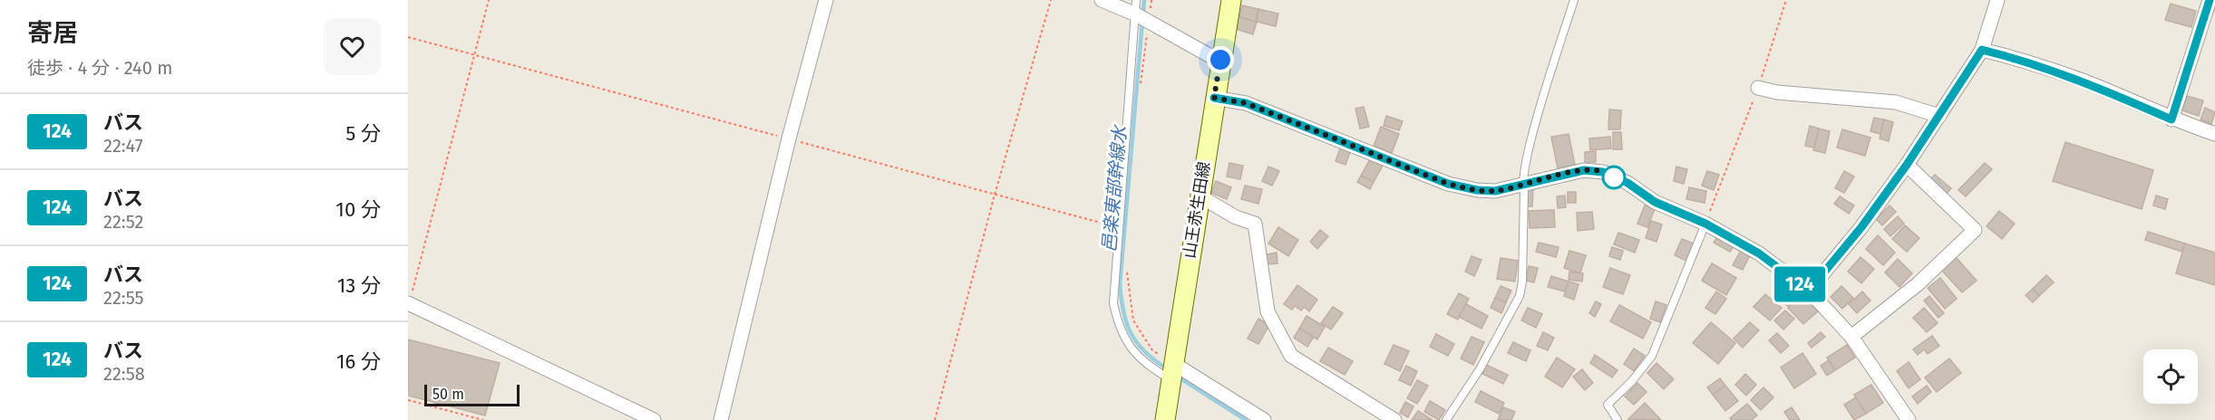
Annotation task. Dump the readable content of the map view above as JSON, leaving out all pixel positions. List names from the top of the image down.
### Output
{
  "streets": {
    "main road": ["山王赤生田線"]
  },
  "water": ["邑楽東部幹線水"],
  "lines": ["bus line 124"],
  "scale_bar": "50 m",
  "page": {
    "heading": ["寄居", "徒歩 · 4 分 · 240 m"],
    "on_map": "124",
    "list": [
      {
        "mark": "124",
        "name": "バス",
        "note": "22:47",
        "value": "5 分"
      },
      {
        "mark": "124",
        "name": "バス",
        "note": "22:52",
        "value": "10 分"
      },
      {
        "mark": "124",
        "name": "バス",
        "note": "22:55",
        "value": "13 分"
      },
      {
        "mark": "124",
        "name": "バス",
        "note": "22:58",
        "value": "16 分"
      }
    ],
    "scale": "50 m"
  }
}
